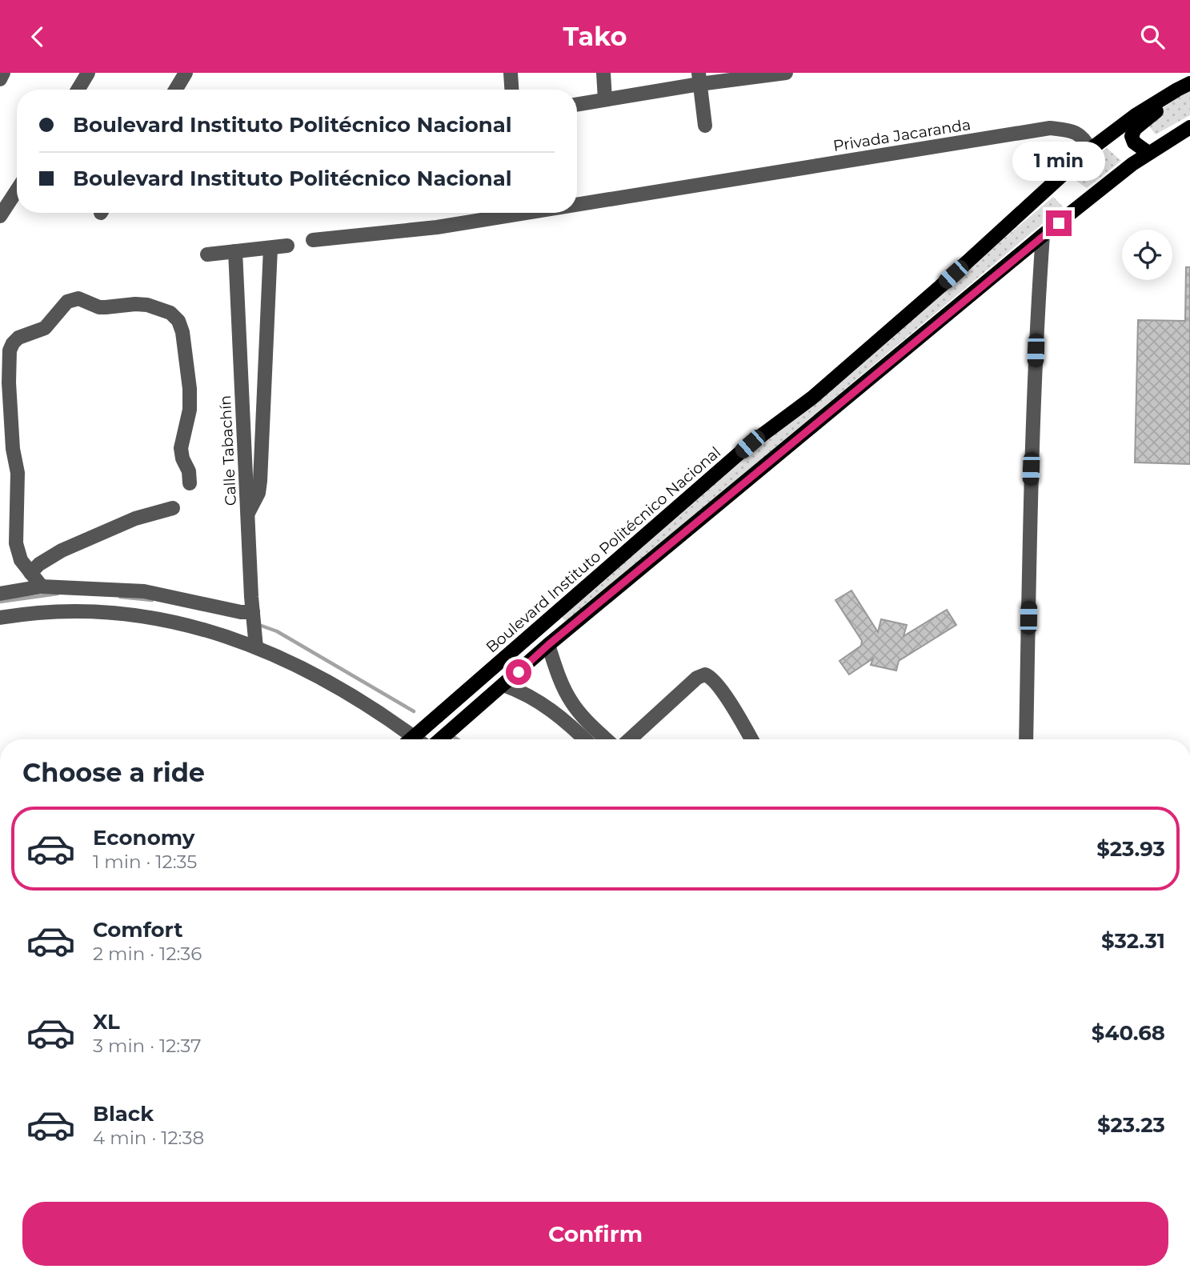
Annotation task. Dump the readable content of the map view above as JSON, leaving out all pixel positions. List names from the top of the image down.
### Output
{
  "streets": {
    "main road": ["Boulevard Instituto Politécnico Nacional"],
    "street": ["Privada Jacaranda", "Calle Tabachín"]
  },
  "crossings": [
    ["Privada Jacaranda", "Boulevard Instituto Politécnico Nacional"]
  ],
  "page": {
    "header": "Tako",
    "banner": ["Boulevard Instituto Politécnico Nacional", "Boulevard Instituto Politécnico Nacional"],
    "bubble": "1 min",
    "heading": "Choose a ride",
    "list": [
      {
        "name": "Economy",
        "note": "1 min · 12:35",
        "value": "$23.93"
      },
      {
        "name": "Comfort",
        "note": "2 min · 12:36",
        "value": "$32.31"
      },
      {
        "name": "XL",
        "note": "3 min · 12:37",
        "value": "$40.68"
      },
      {
        "name": "Black",
        "note": "4 min · 12:38",
        "value": "$23.23"
      }
    ],
    "buttons": "Confirm"
  }
}
